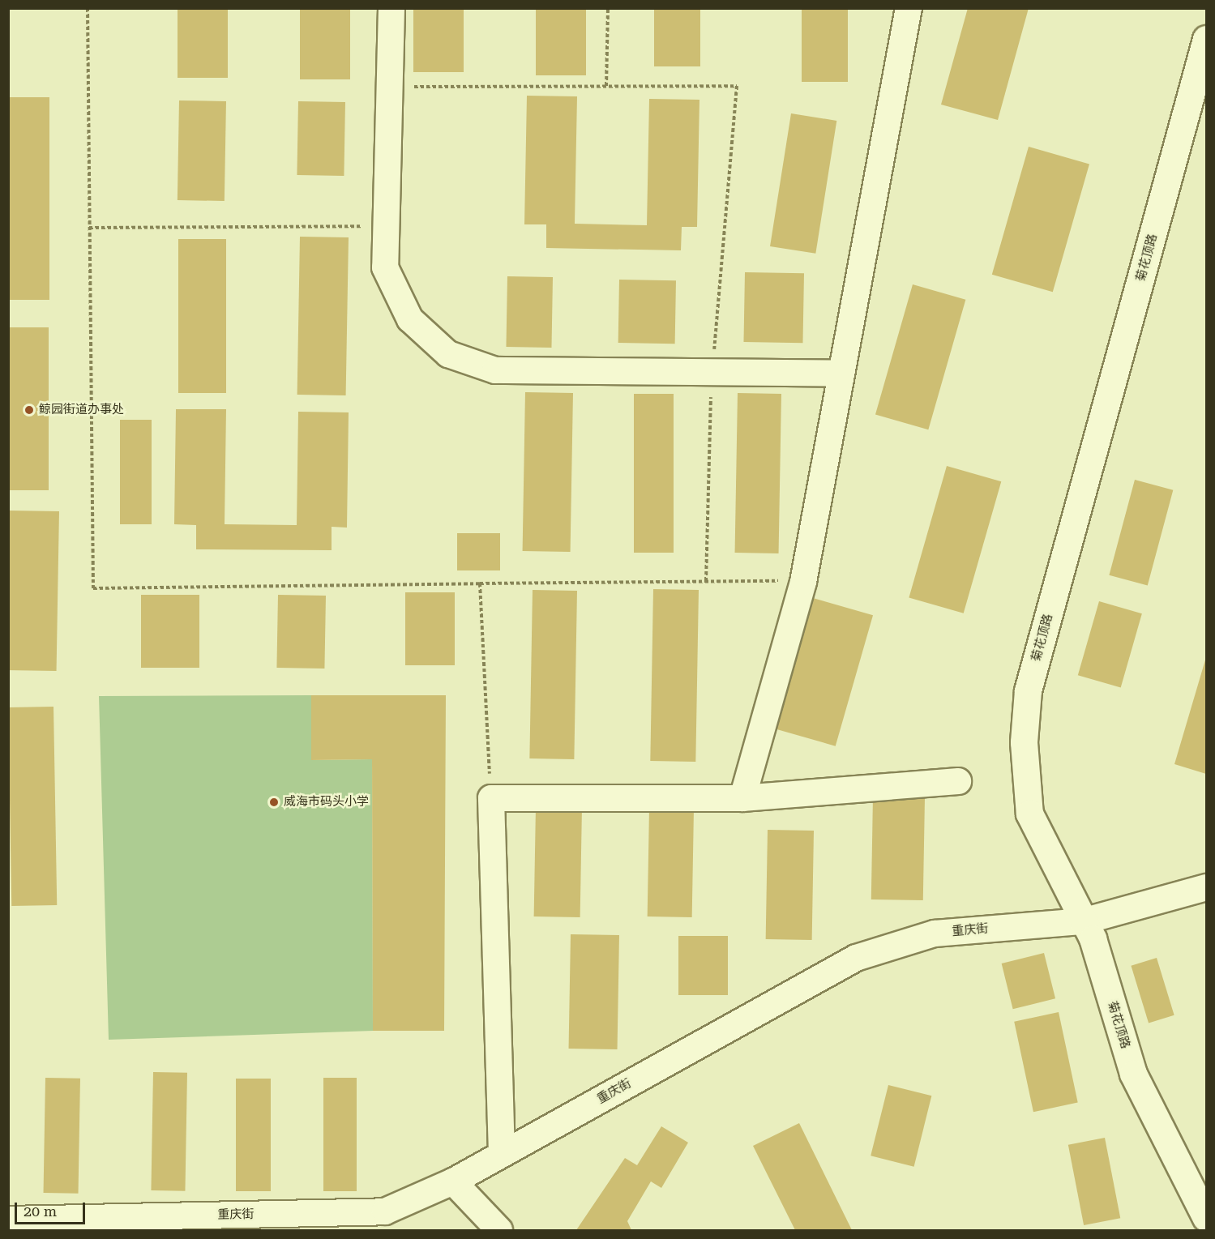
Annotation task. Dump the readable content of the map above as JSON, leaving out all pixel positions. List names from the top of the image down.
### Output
{
  "streets": {
    "street": ["菊花顶路", "重庆街"]
  },
  "crossings": [
    ["菊花顶路", "重庆街"]
  ],
  "places": ["鲸园街道办事处", "威海市码头小学"],
  "scale_bar": "20 m"
}
